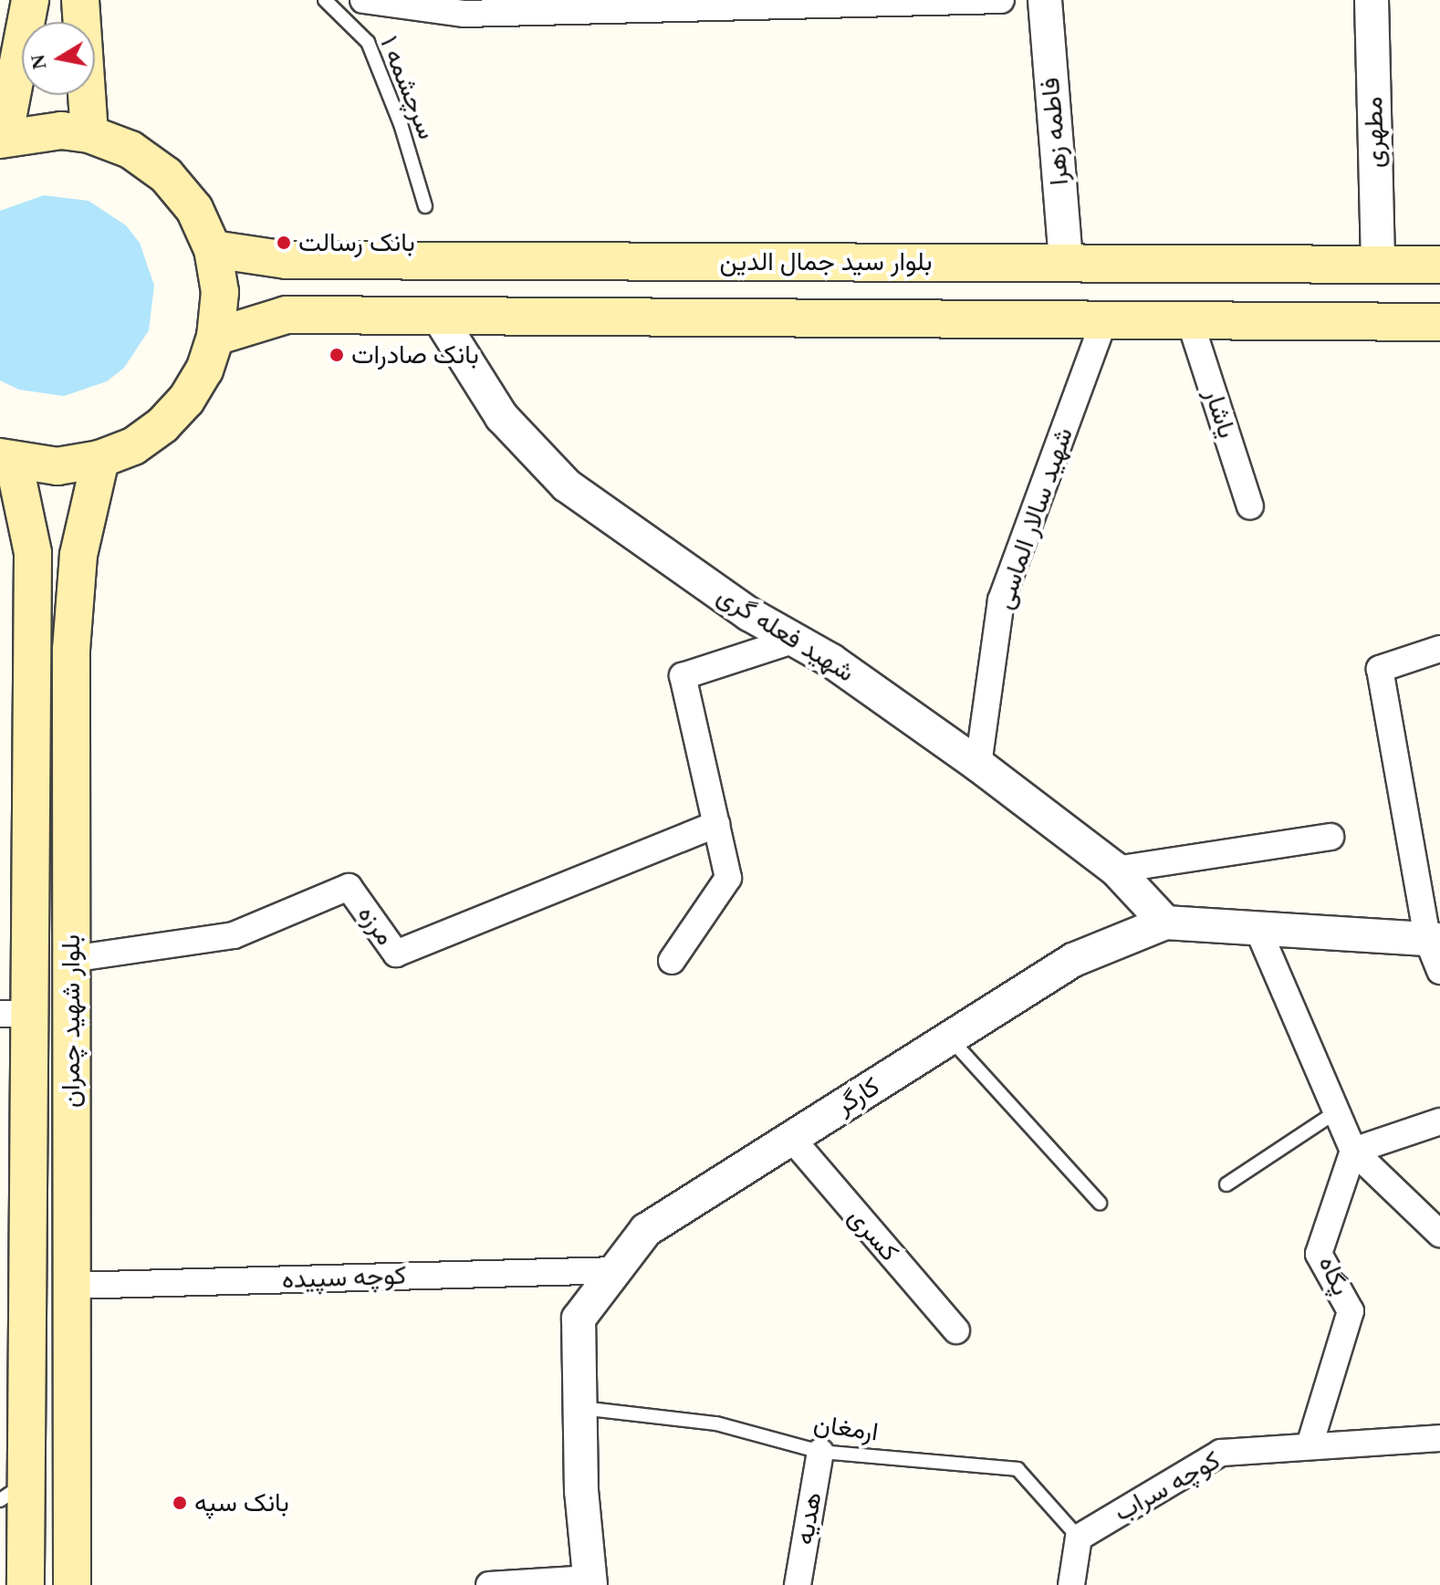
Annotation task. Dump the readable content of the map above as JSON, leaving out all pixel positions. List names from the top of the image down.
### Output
{
  "streets": {
    "main road": ["بلوار سید جمال الدین", "بلوار شهید چمران"],
    "street": [
      "فاطمه زهرا",
      "مطهری",
      "یاشار",
      "شهید سالار الماسی",
      "شهید فعله گری",
      "مرزه",
      "کارگر",
      "کسری",
      "پگاه",
      "کوچه سپیده",
      "کوچه سراب",
      "هدیه"
    ],
    "lane": ["سرچشمه ۱", "ارمغان"]
  },
  "crossings": [
    ["فاطمه زهرا", "بلوار سید جمال الدین"],
    ["مطهری", "بلوار سید جمال الدین"],
    ["شهید سالار الماسی", "شهید فعله گری"],
    ["شهید فعله گری", "کارگر"],
    ["مرزه", "بلوار شهید چمران"],
    ["بلوار شهید چمران", "کوچه سپیده"],
    ["کارگر", "کسری"],
    ["کارگر", "کوچه سپیده"],
    ["کارگر", "ارمغان"],
    ["پگاه", "کوچه سراب"],
    ["ارمغان", "کوچه سراب"],
    ["ارمغان", "هدیه"]
  ],
  "places": ["بانک رسالت", "بانک صادرات", "بانک سپه"],
  "north": "left"
}
